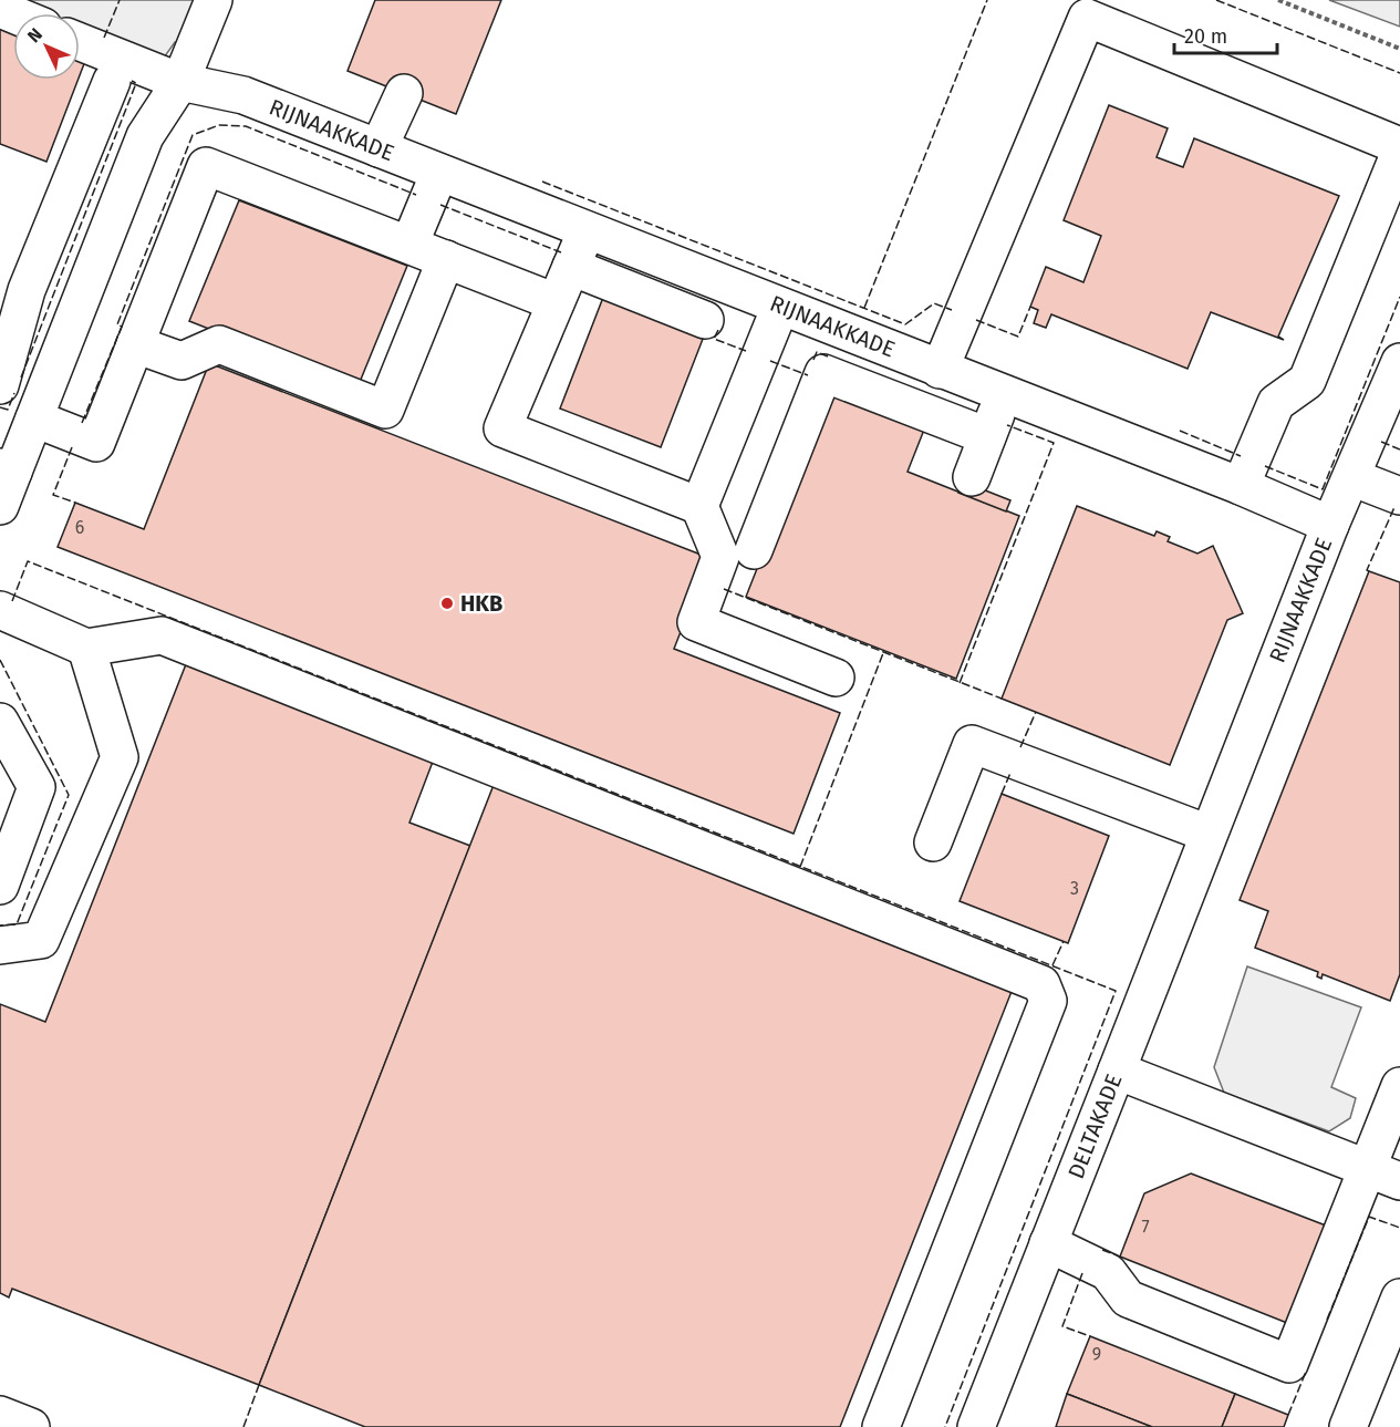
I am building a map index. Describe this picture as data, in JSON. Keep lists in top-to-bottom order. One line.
{"streets":{"street":["RIJNAAKKADE","DELTAKADE"]},"crossings":[["RIJNAAKKADE","DELTAKADE"]],"places":["HKB"],"house_numbers":["6","3","7","9"],"scale_bar":"20 m","north":"top left"}
